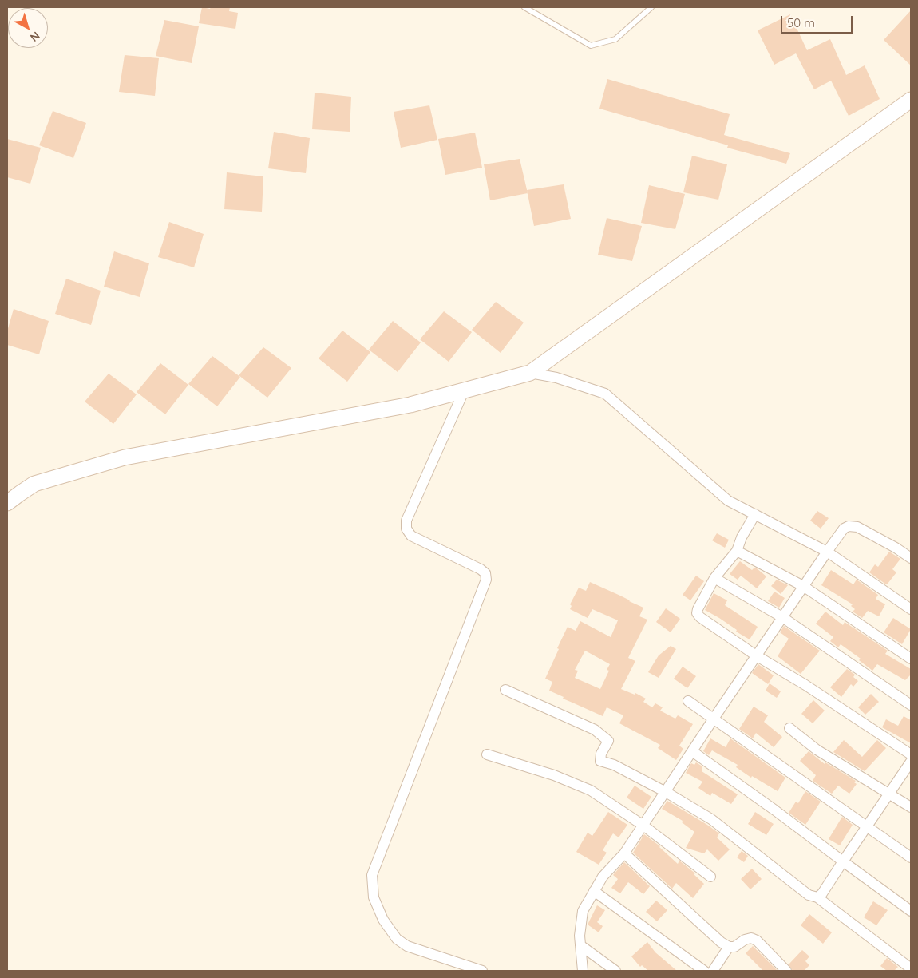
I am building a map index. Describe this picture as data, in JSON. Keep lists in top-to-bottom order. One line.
{"scale_bar":"50 m","north":"bottom right"}
